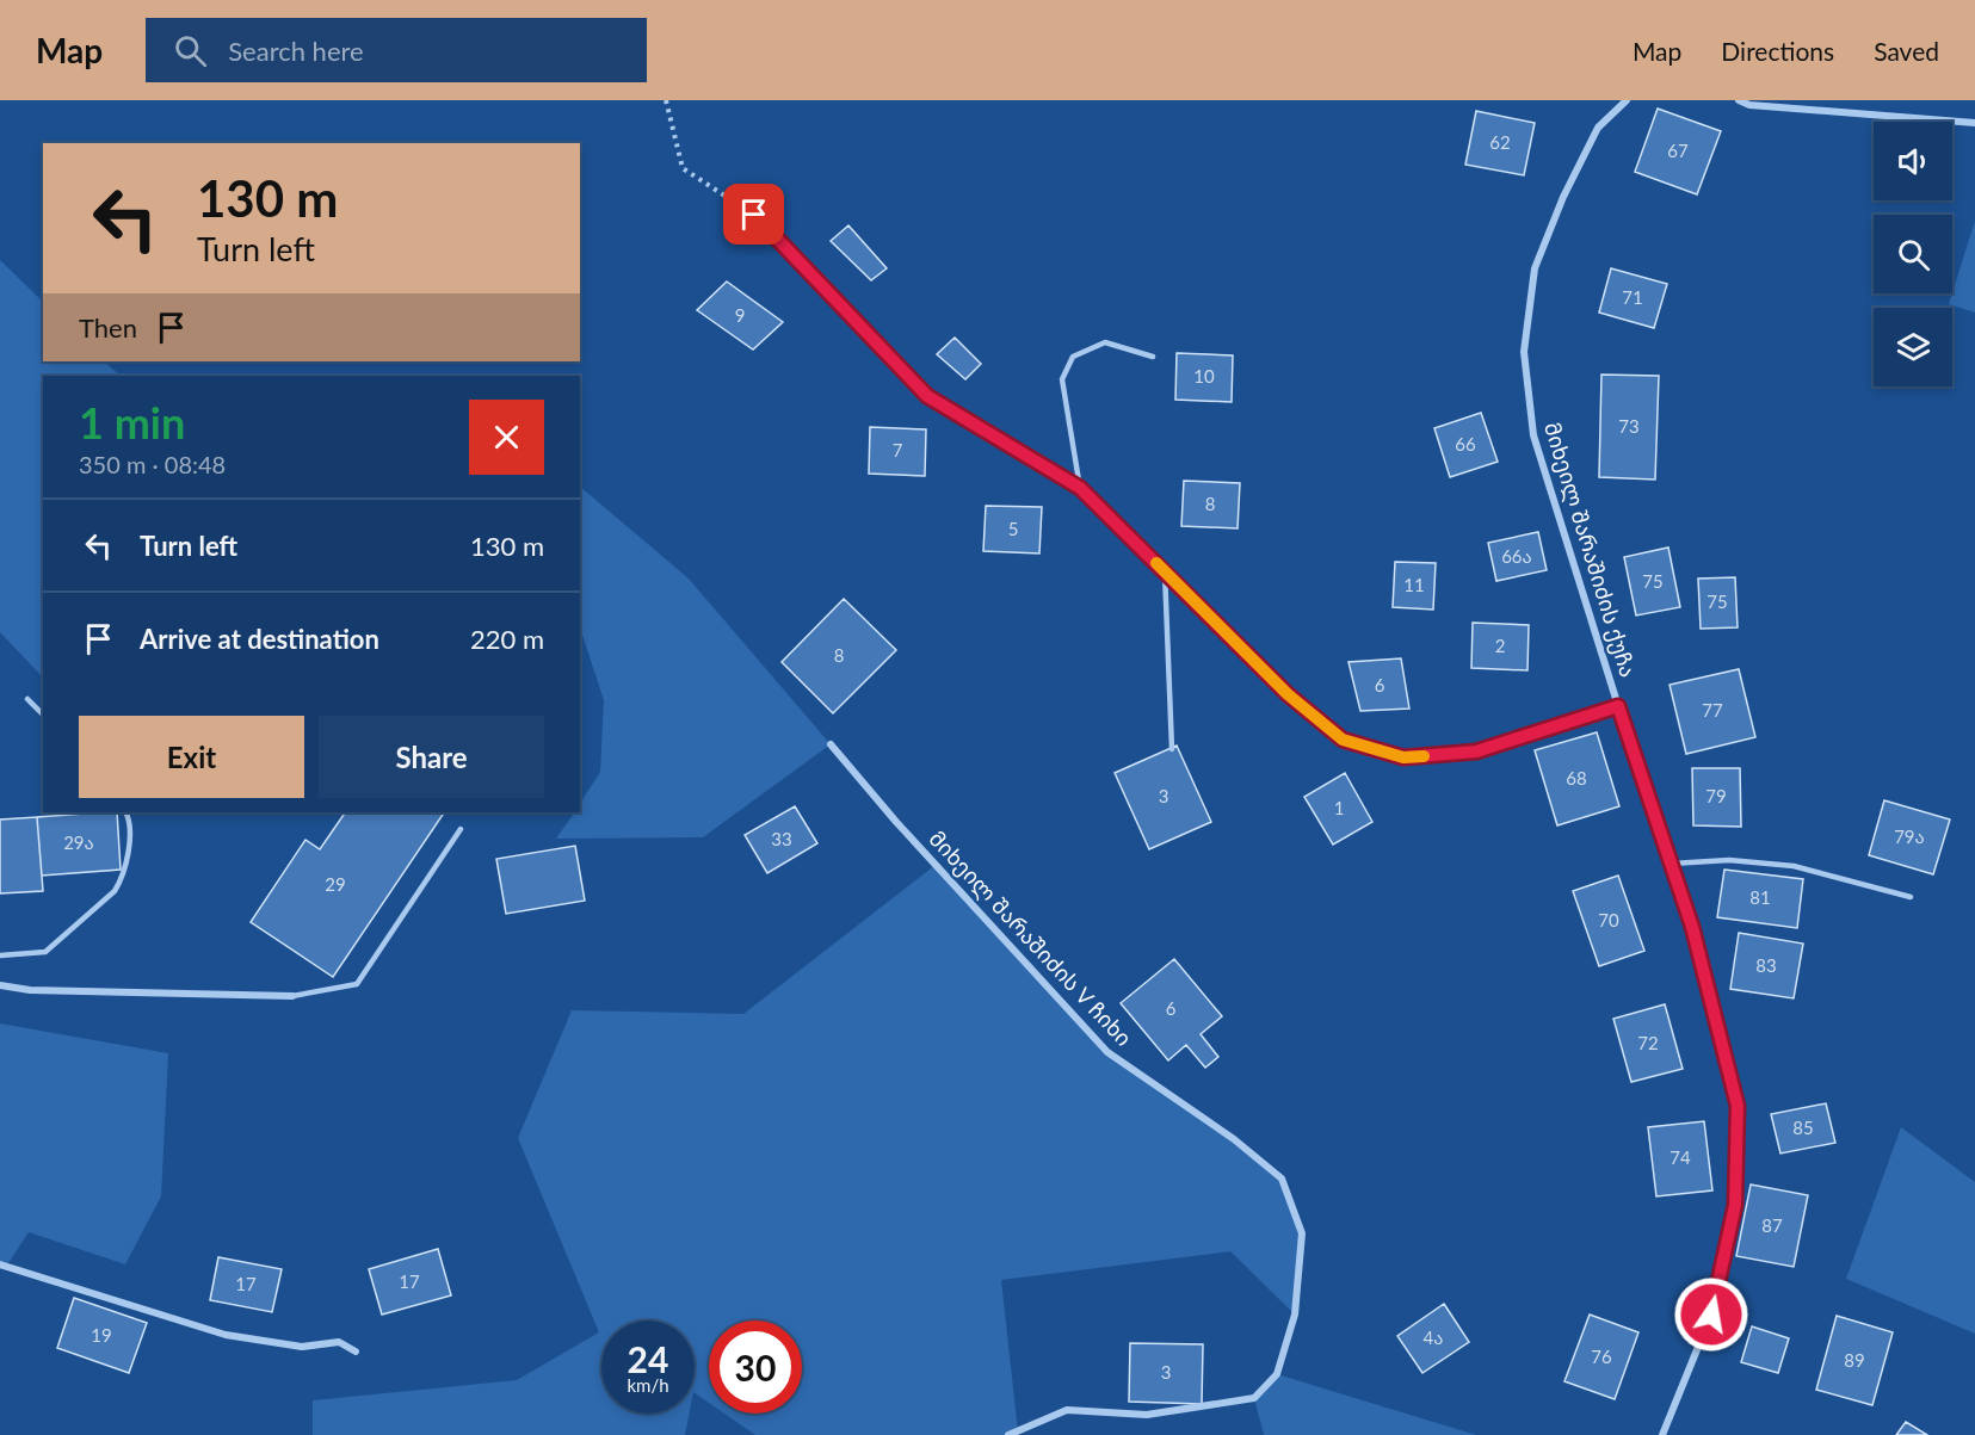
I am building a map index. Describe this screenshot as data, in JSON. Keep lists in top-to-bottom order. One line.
{"streets":{"street":["მიხეილ შარაშიძის ქუჩა","მიხეილ შარაშიძის V ჩიხი"]},"house_numbers":["62","67","71","9","10","73","66","7","8","5","66ა","75","11","75","2","8","6","77","68","3","79","1","79ა","33","29ა","29","81","70","83","6","72","85","74","87","17","17","19","4ა","76","89","3"],"page":{"header":"Map","search":"Search here","nav":["Map","Directions","Saved"],"turn":["130 m","Turn left"],"then":"Then","heading":["1 min","350 m · 08:48"],"list":[{"name":"Turn left","value":"130 m"},{"name":"Arrive at destination","value":"220 m"}],"buttons":["Exit","Share"],"speed":"24 km/h","limit":"30"}}
